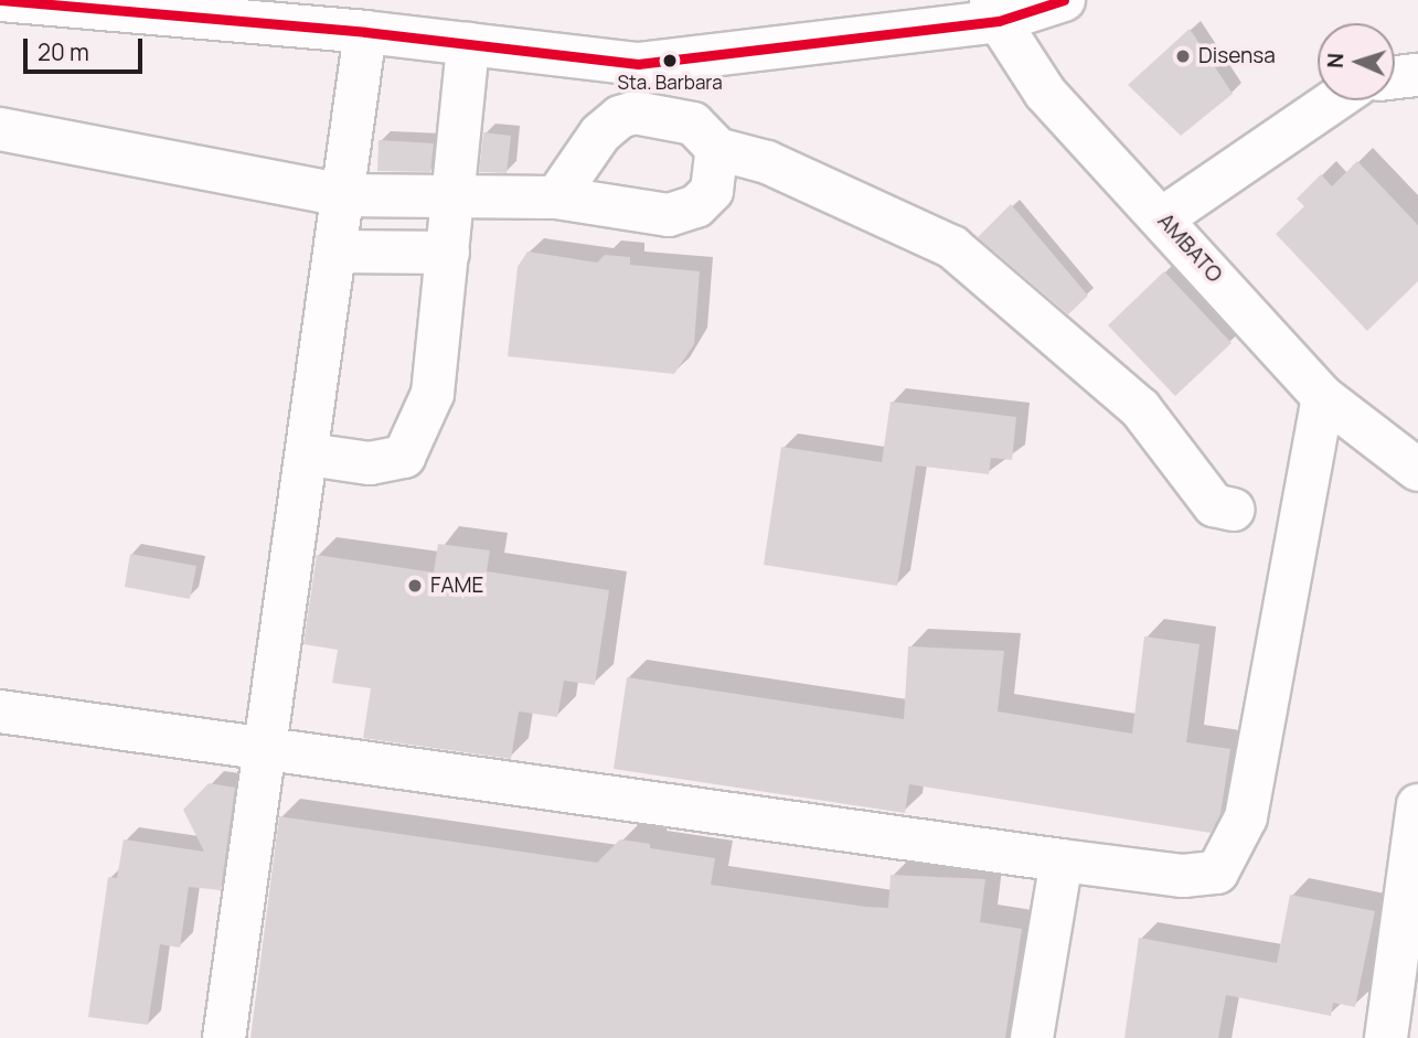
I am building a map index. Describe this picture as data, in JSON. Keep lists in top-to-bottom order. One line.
{"streets":{"main road":["AMBATO"]},"places":["Disensa","Sta. Barbara","FAME"],"scale_bar":"20 m","north":"left"}
